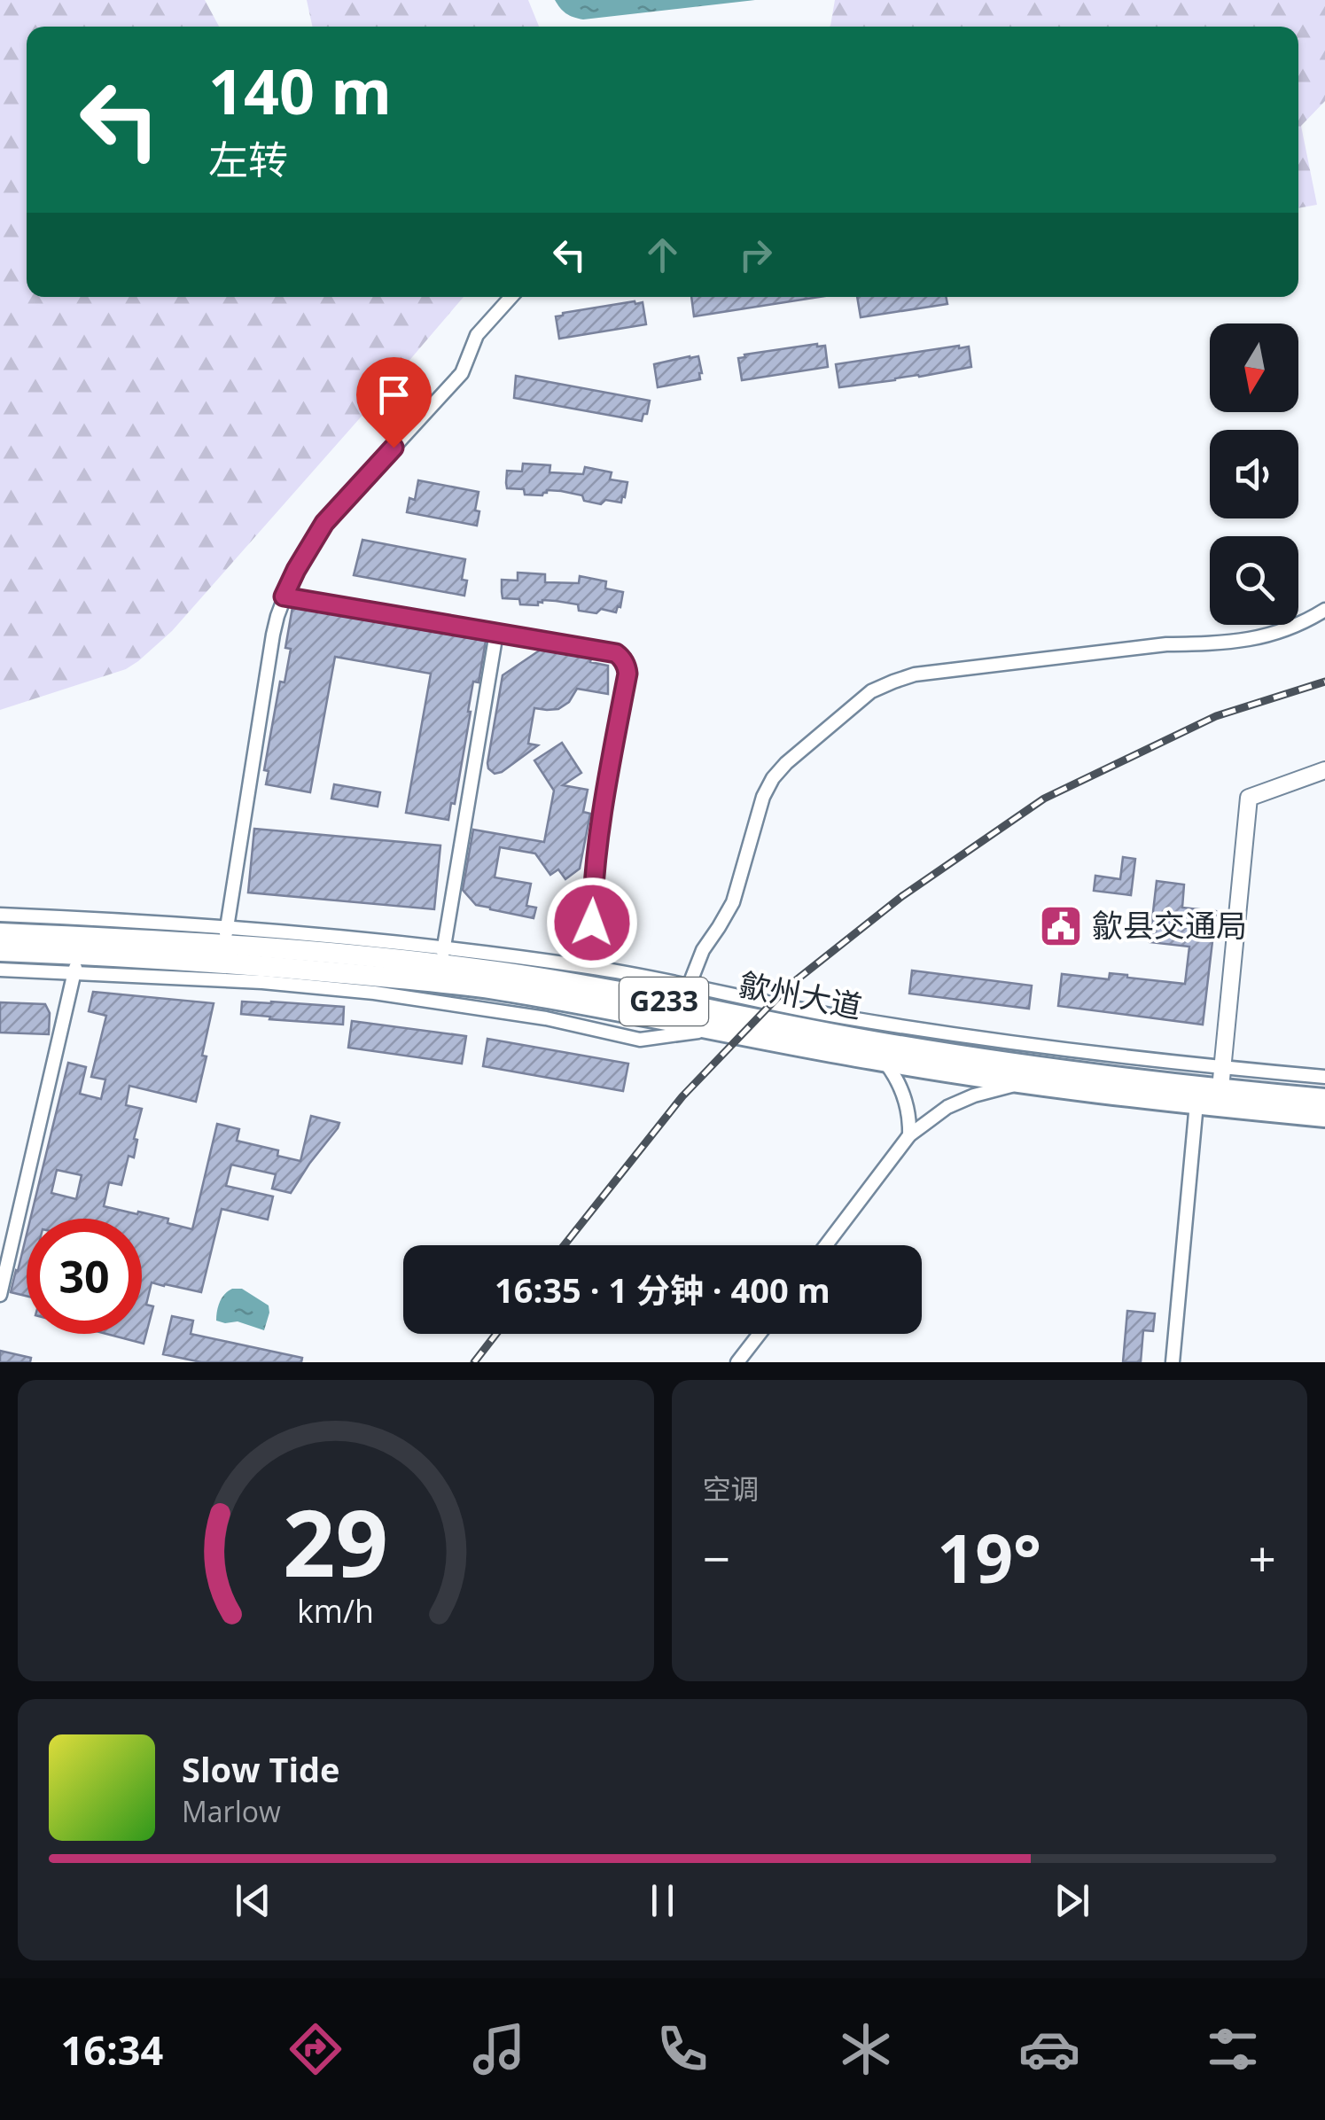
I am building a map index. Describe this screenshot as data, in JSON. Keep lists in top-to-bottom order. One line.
{"streets":{"highway":["歙州大道","G233"]},"places":{"public building":["歙县交通局"]},"north":"bottom","page":{"turn":["140 m","左转"],"limit":"30","trip":"16:35 · 1 分钟 · 400 m","tile":"空调","heat":["−","19°","+"],"song":["Slow Tide","Marlow"],"tabs":"16:34","gauge":["29","km/h"]}}
